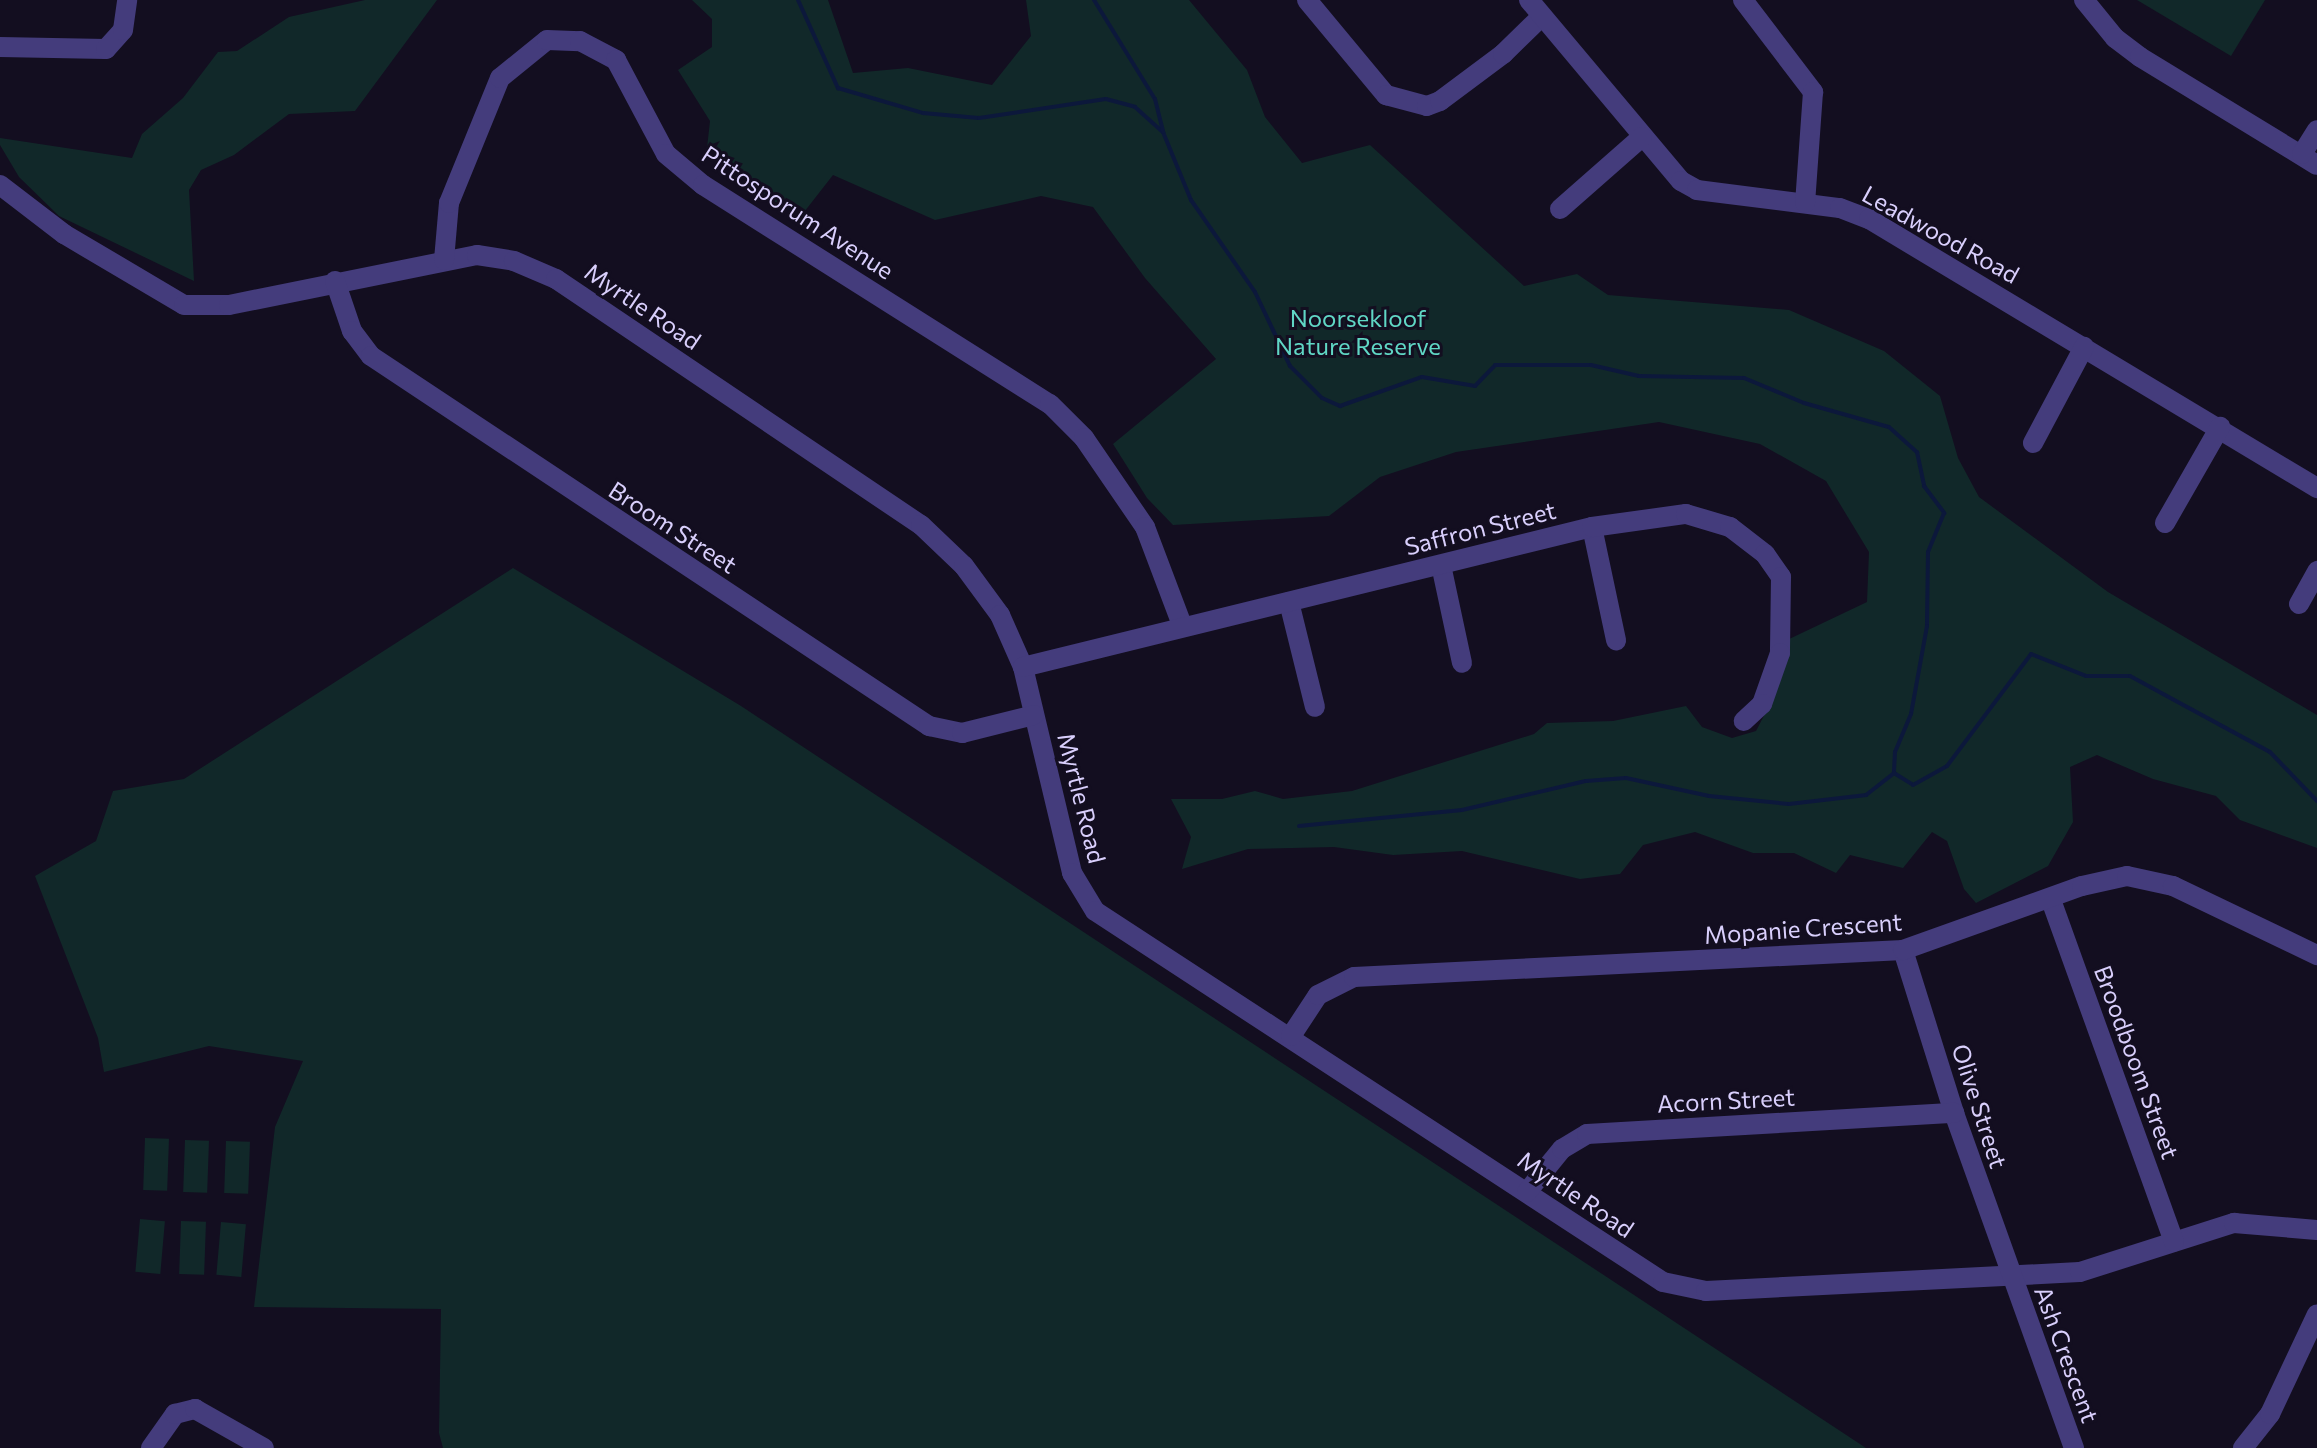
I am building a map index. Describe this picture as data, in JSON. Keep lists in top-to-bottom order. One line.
{"streets":{"street":["Pittosporum Avenue","Leadwood Road","Myrtle Road","Broom Street","Saffron Street","Mopanie Crescent","Broodboom Street","Acorn Street","Olive Street","Ash Crescent"]},"crossings":[["Pittosporum Avenue","Myrtle Road"],["Pittosporum Avenue","Saffron Street"],["Myrtle Road","Broom Street"],["Myrtle Road","Saffron Street"],["Myrtle Road","Mopanie Crescent"],["Myrtle Road","Broodboom Street"],["Myrtle Road","Acorn Street"],["Myrtle Road","Olive Street"],["Myrtle Road","Ash Crescent"],["Mopanie Crescent","Broodboom Street"],["Mopanie Crescent","Olive Street"],["Acorn Street","Olive Street"],["Olive Street","Ash Crescent"]],"parks":["Noorsekloof Nature Reserve"]}
